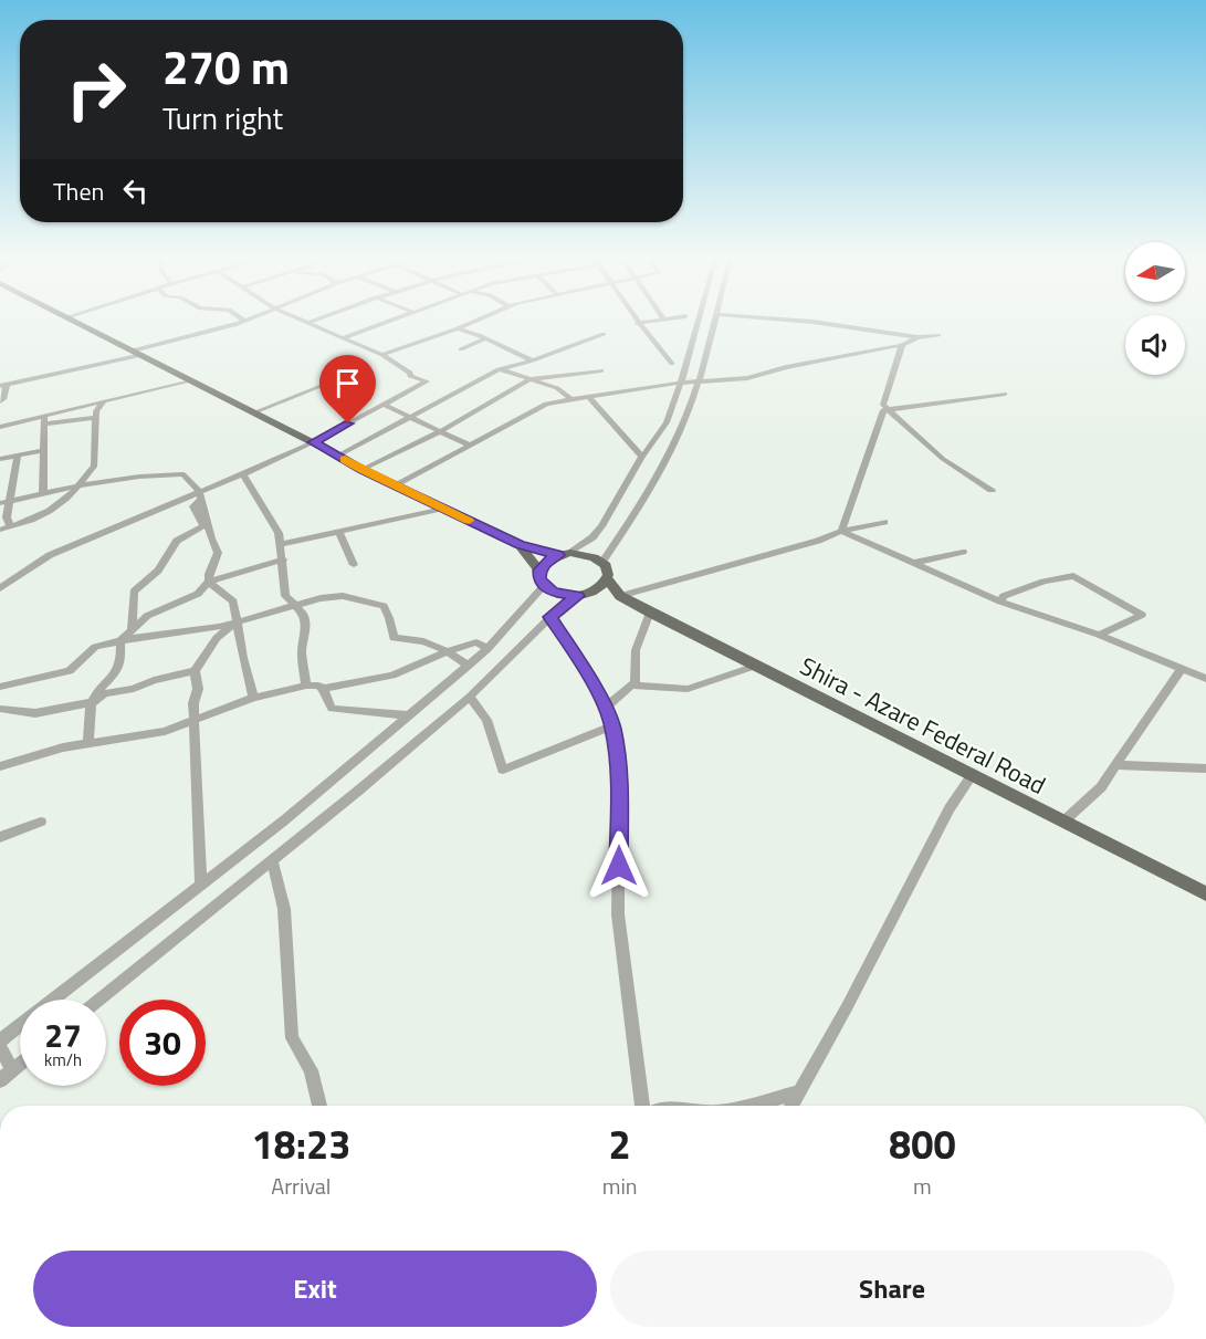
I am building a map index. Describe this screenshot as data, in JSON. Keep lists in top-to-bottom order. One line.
{"streets":{"main road":["Shira - Azare Federal Road"]},"north":"left","page":{"turn":["270 m","Turn right"],"then":"Then","speed":"27 km/h","limit":"30","eta":["18:23","Arrival","2","min","800","m"],"buttons":["Exit","Share"]}}
